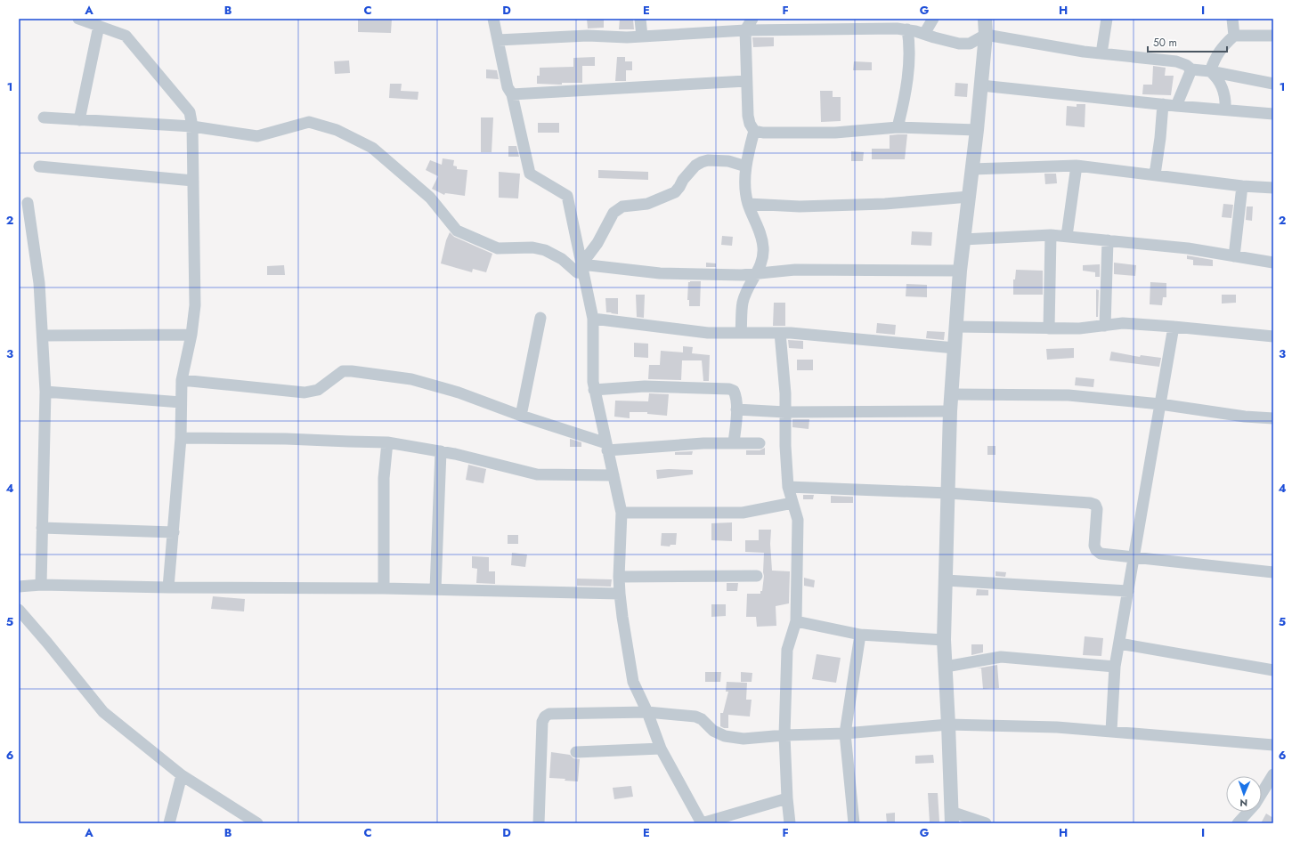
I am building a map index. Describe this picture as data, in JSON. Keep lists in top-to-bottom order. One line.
{"scale_bar":"50 m","north":"bottom","grid":{"columns":["A","B","C","D","E","F","G","H","I"],"rows":["1","2","3","4","5","6"]}}
